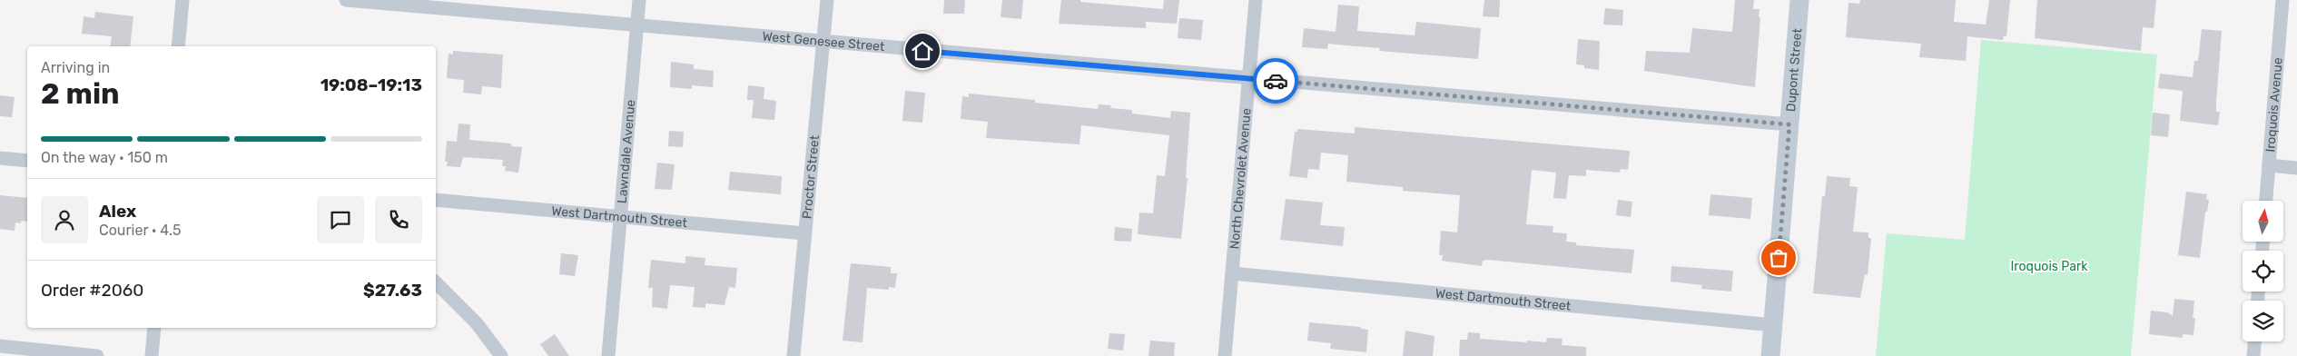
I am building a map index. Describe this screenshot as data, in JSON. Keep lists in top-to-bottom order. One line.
{"streets":{"street":["West Genesee Street","Dupont Street","Iroquois Avenue","Lawndale Avenue","Proctor Street","North Chevrolet Avenue","West Dartmouth Street"]},"crossings":[["West Genesee Street","Dupont Street"],["West Genesee Street","Lawndale Avenue"],["West Genesee Street","Proctor Street"],["West Genesee Street","North Chevrolet Avenue"],["Dupont Street","West Dartmouth Street"],["Lawndale Avenue","West Dartmouth Street"],["Proctor Street","West Dartmouth Street"],["North Chevrolet Avenue","West Dartmouth Street"]],"parks":["Iroquois Park"],"north":"top","page":{"heading":["2 min","Arriving in","19:08–19:13"],"panel":["Alex","Courier · 4.5","Order #2060","$27.63"],"bar":"On the way · 150 m"}}
